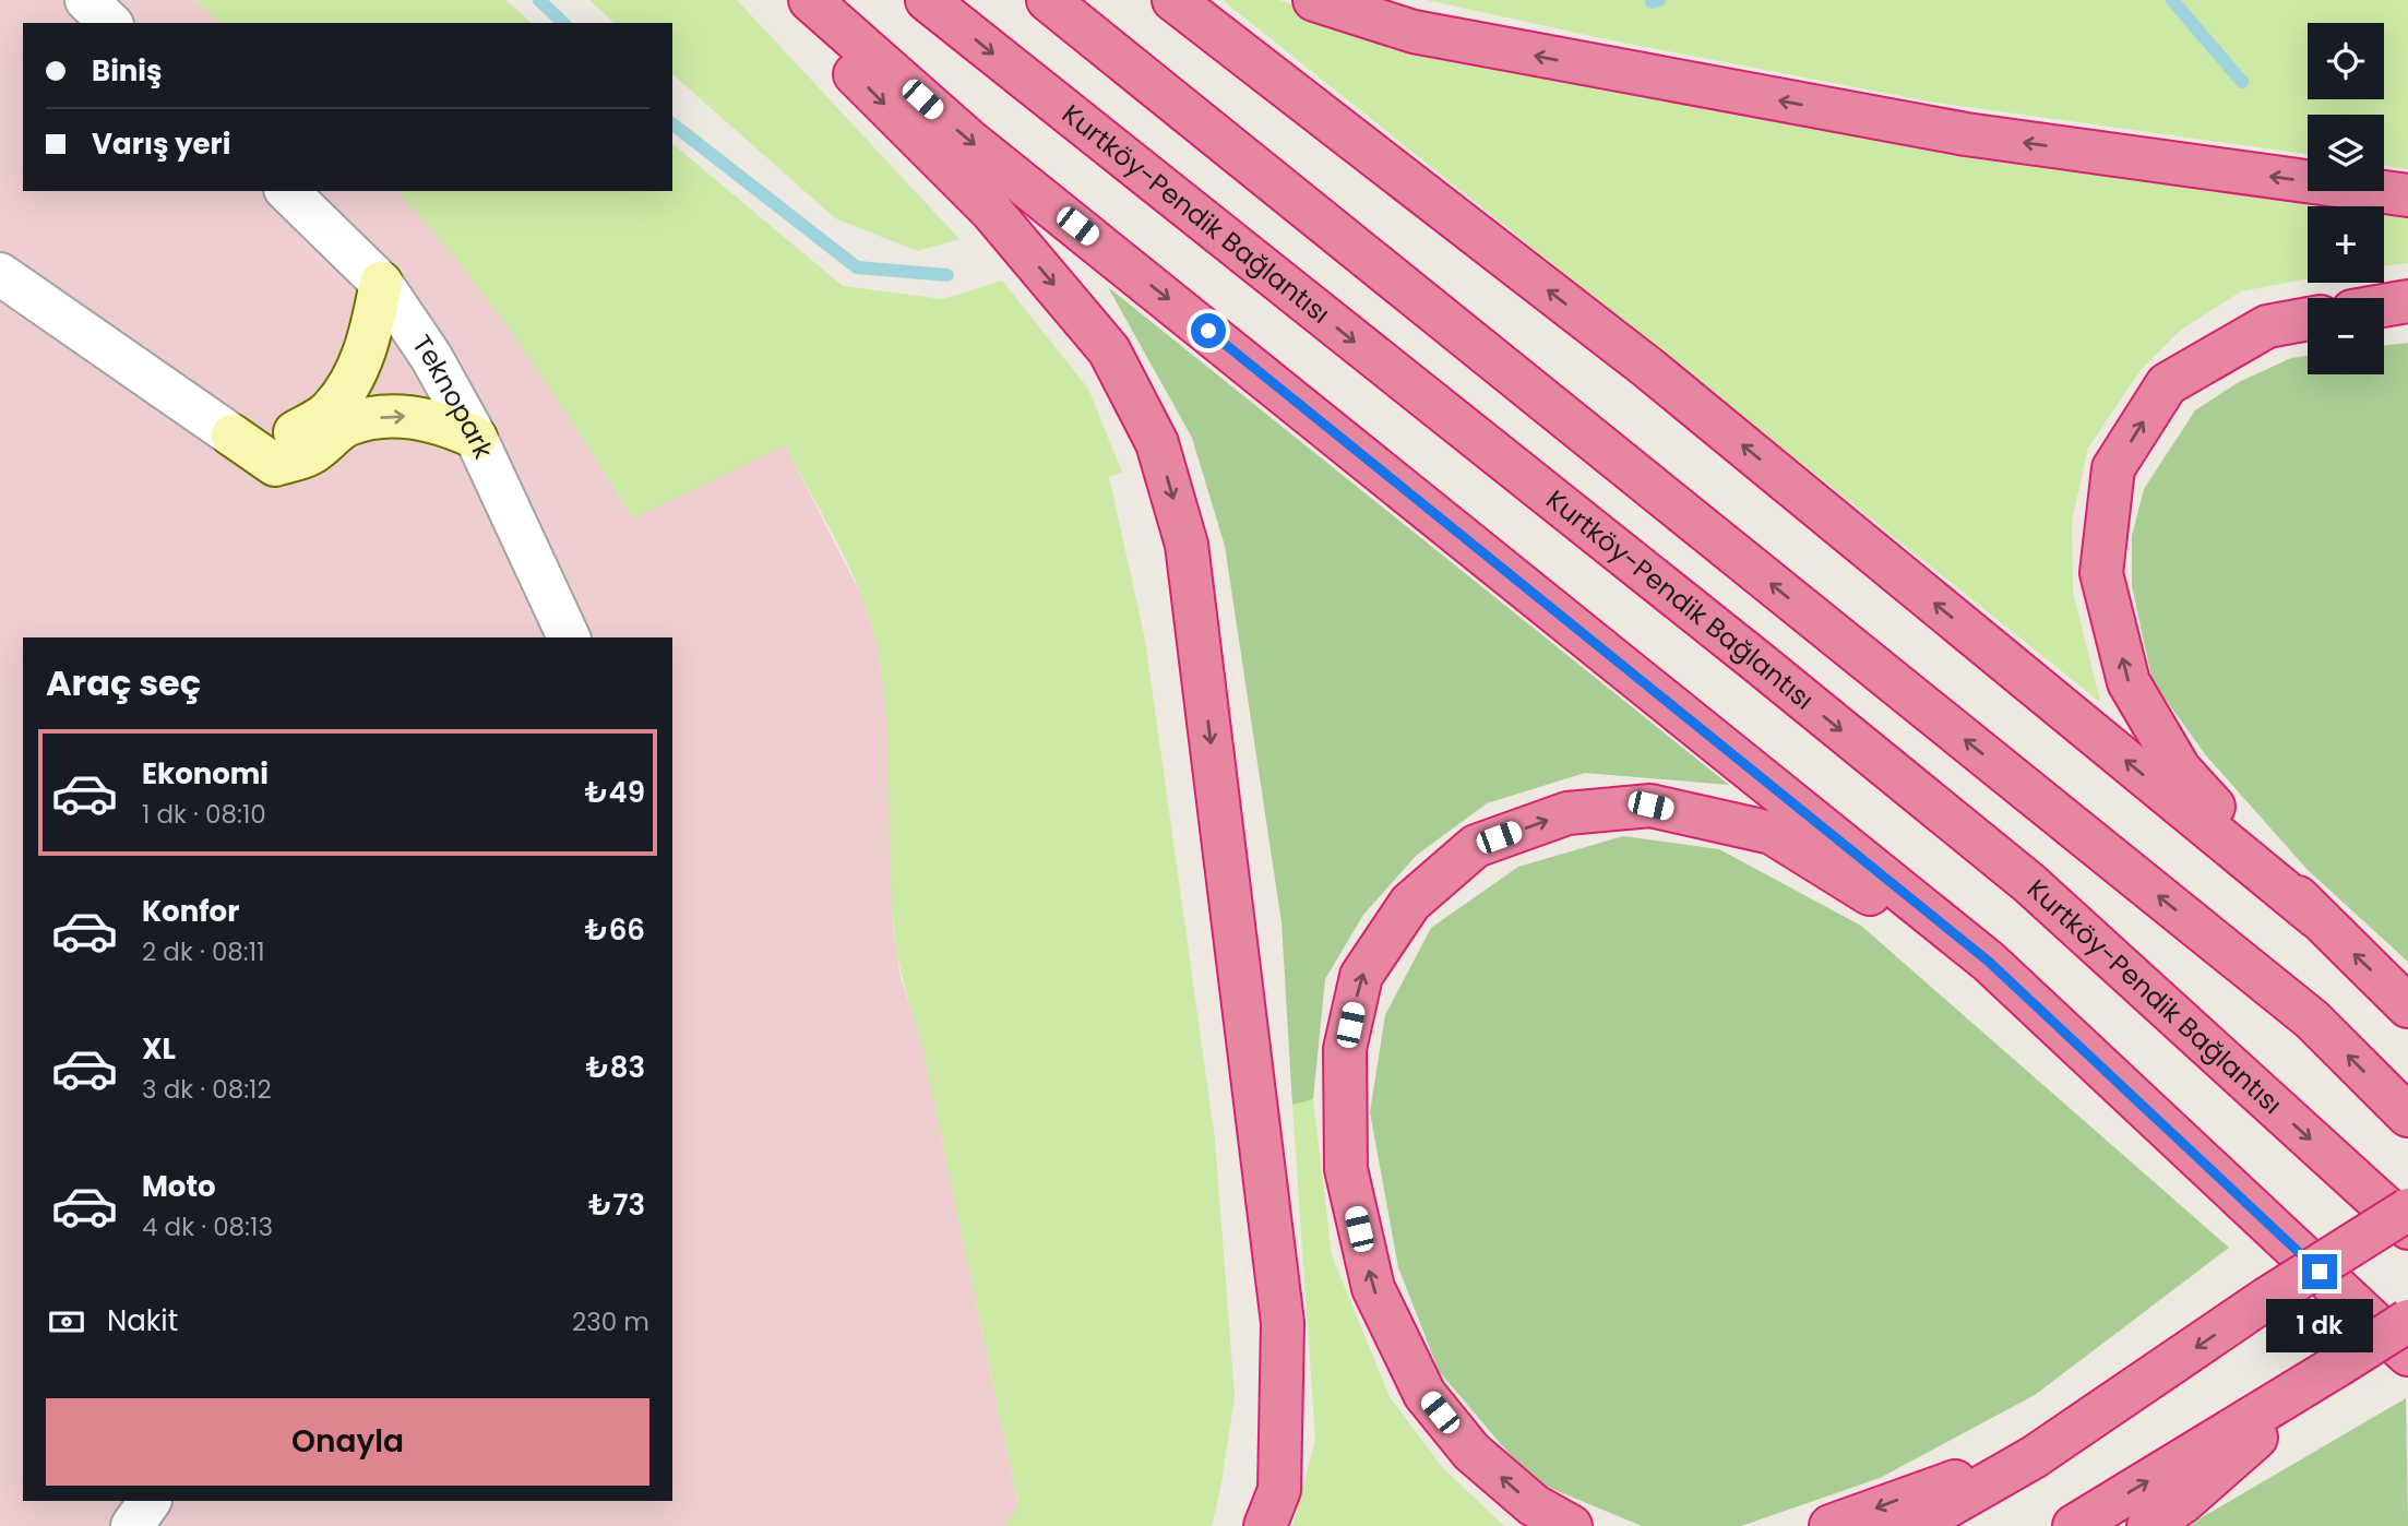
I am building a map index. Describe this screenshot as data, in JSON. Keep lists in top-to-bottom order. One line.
{"streets":{"highway":["Kurtköy-Pendik Bağlantısı"],"street":["Teknopark"]},"page":{"map_buttons":["+","−"],"banner":["Biniş","Varış yeri"],"heading":"Araç seç","list":[{"name":"Ekonomi","note":"1 dk · 08:10","value":"₺49"},{"name":"Konfor","note":"2 dk · 08:11","value":"₺66"},{"name":"XL","note":"3 dk · 08:12","value":"₺83"},{"name":"Moto","note":"4 dk · 08:13","value":"₺73"}],"pay":["Nakit","230 m"],"bubble":"1 dk","buttons":"Onayla"}}
